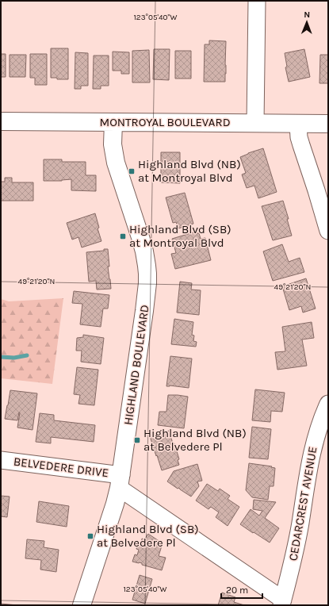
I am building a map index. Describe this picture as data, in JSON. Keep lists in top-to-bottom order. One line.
{"streets":{"street":["MONTROYAL BOULEVARD","HIGHLAND BOULEVARD","BELVEDERE DRIVE","CEDARCREST AVENUE"]},"crossings":[["MONTROYAL BOULEVARD","HIGHLAND BOULEVARD"],["HIGHLAND BOULEVARD","BELVEDERE DRIVE"],["BELVEDERE DRIVE","CEDARCREST AVENUE"]],"places":{"transit":["Highland Blvd (NB) at Montroyal Blvd","Highland Blvd (SB) at Montroyal Blvd","Highland Blvd (NB) at Belvedere Pl","Highland Blvd (SB) at Belvedere Pl"]},"scale_bar":"20 m","north":"top","coordinates":["123°05'40\"W","49°21'20\"N"]}
